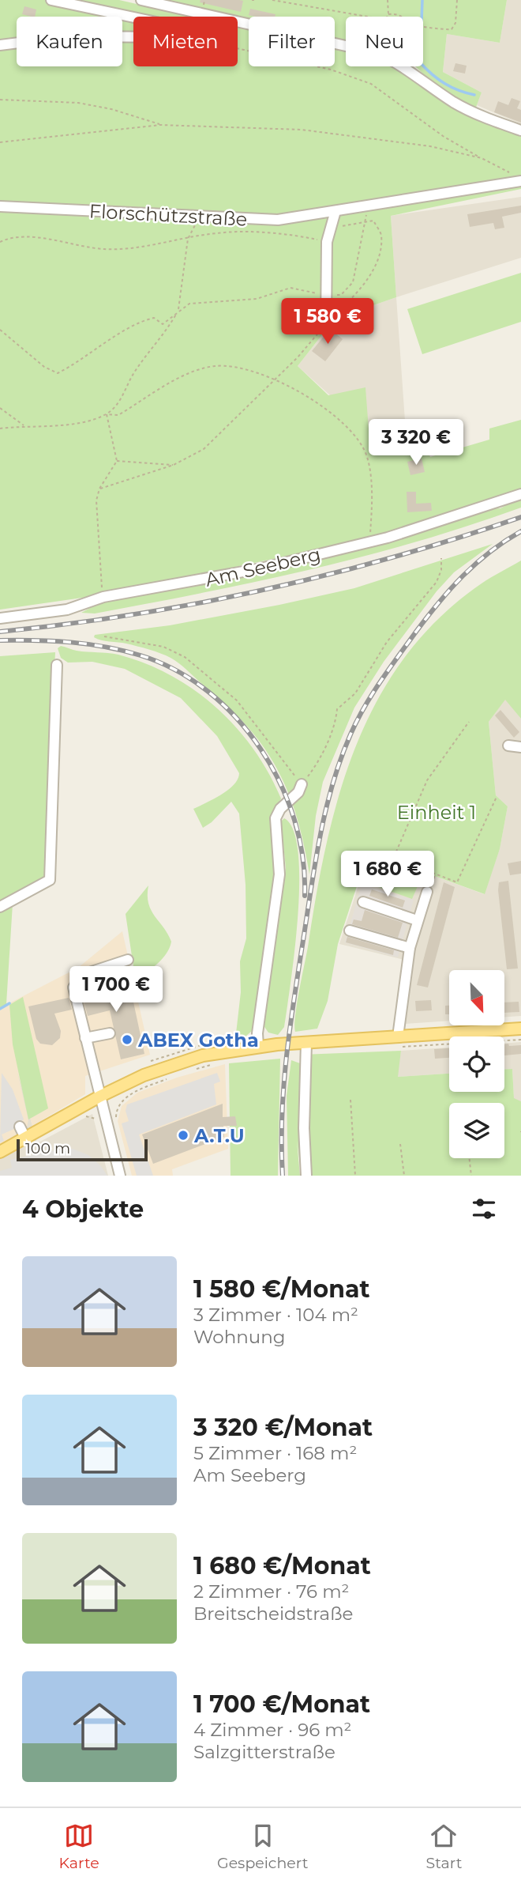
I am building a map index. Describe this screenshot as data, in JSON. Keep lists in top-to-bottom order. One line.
{"streets":{"street":["Florschützstraße","Am Seeberg"]},"parks":["Einheit 1"],"places":["ABEX Gotha","A.T.U"],"scale_bar":"100 m","north":"bottom right","page":{"chip":["Kaufen","Mieten","Filter","Neu"],"price":["1 580 €","3 320 €","1 680 €","1 700 €"],"scale":"100 m","heading":"4 Objekte","list":[{"name":"1 580 €/Monat","note":"3 Zimmer · 104 m² · Wohnung"},{"name":"3 320 €/Monat","note":"5 Zimmer · 168 m² · Am Seeberg"},{"name":"1 680 €/Monat","note":"2 Zimmer · 76 m² · Breitscheidstraße"},{"name":"1 700 €/Monat","note":"4 Zimmer · 96 m² · Salzgitterstraße"}],"tabs":["Karte","Gespeichert","Start"]}}
